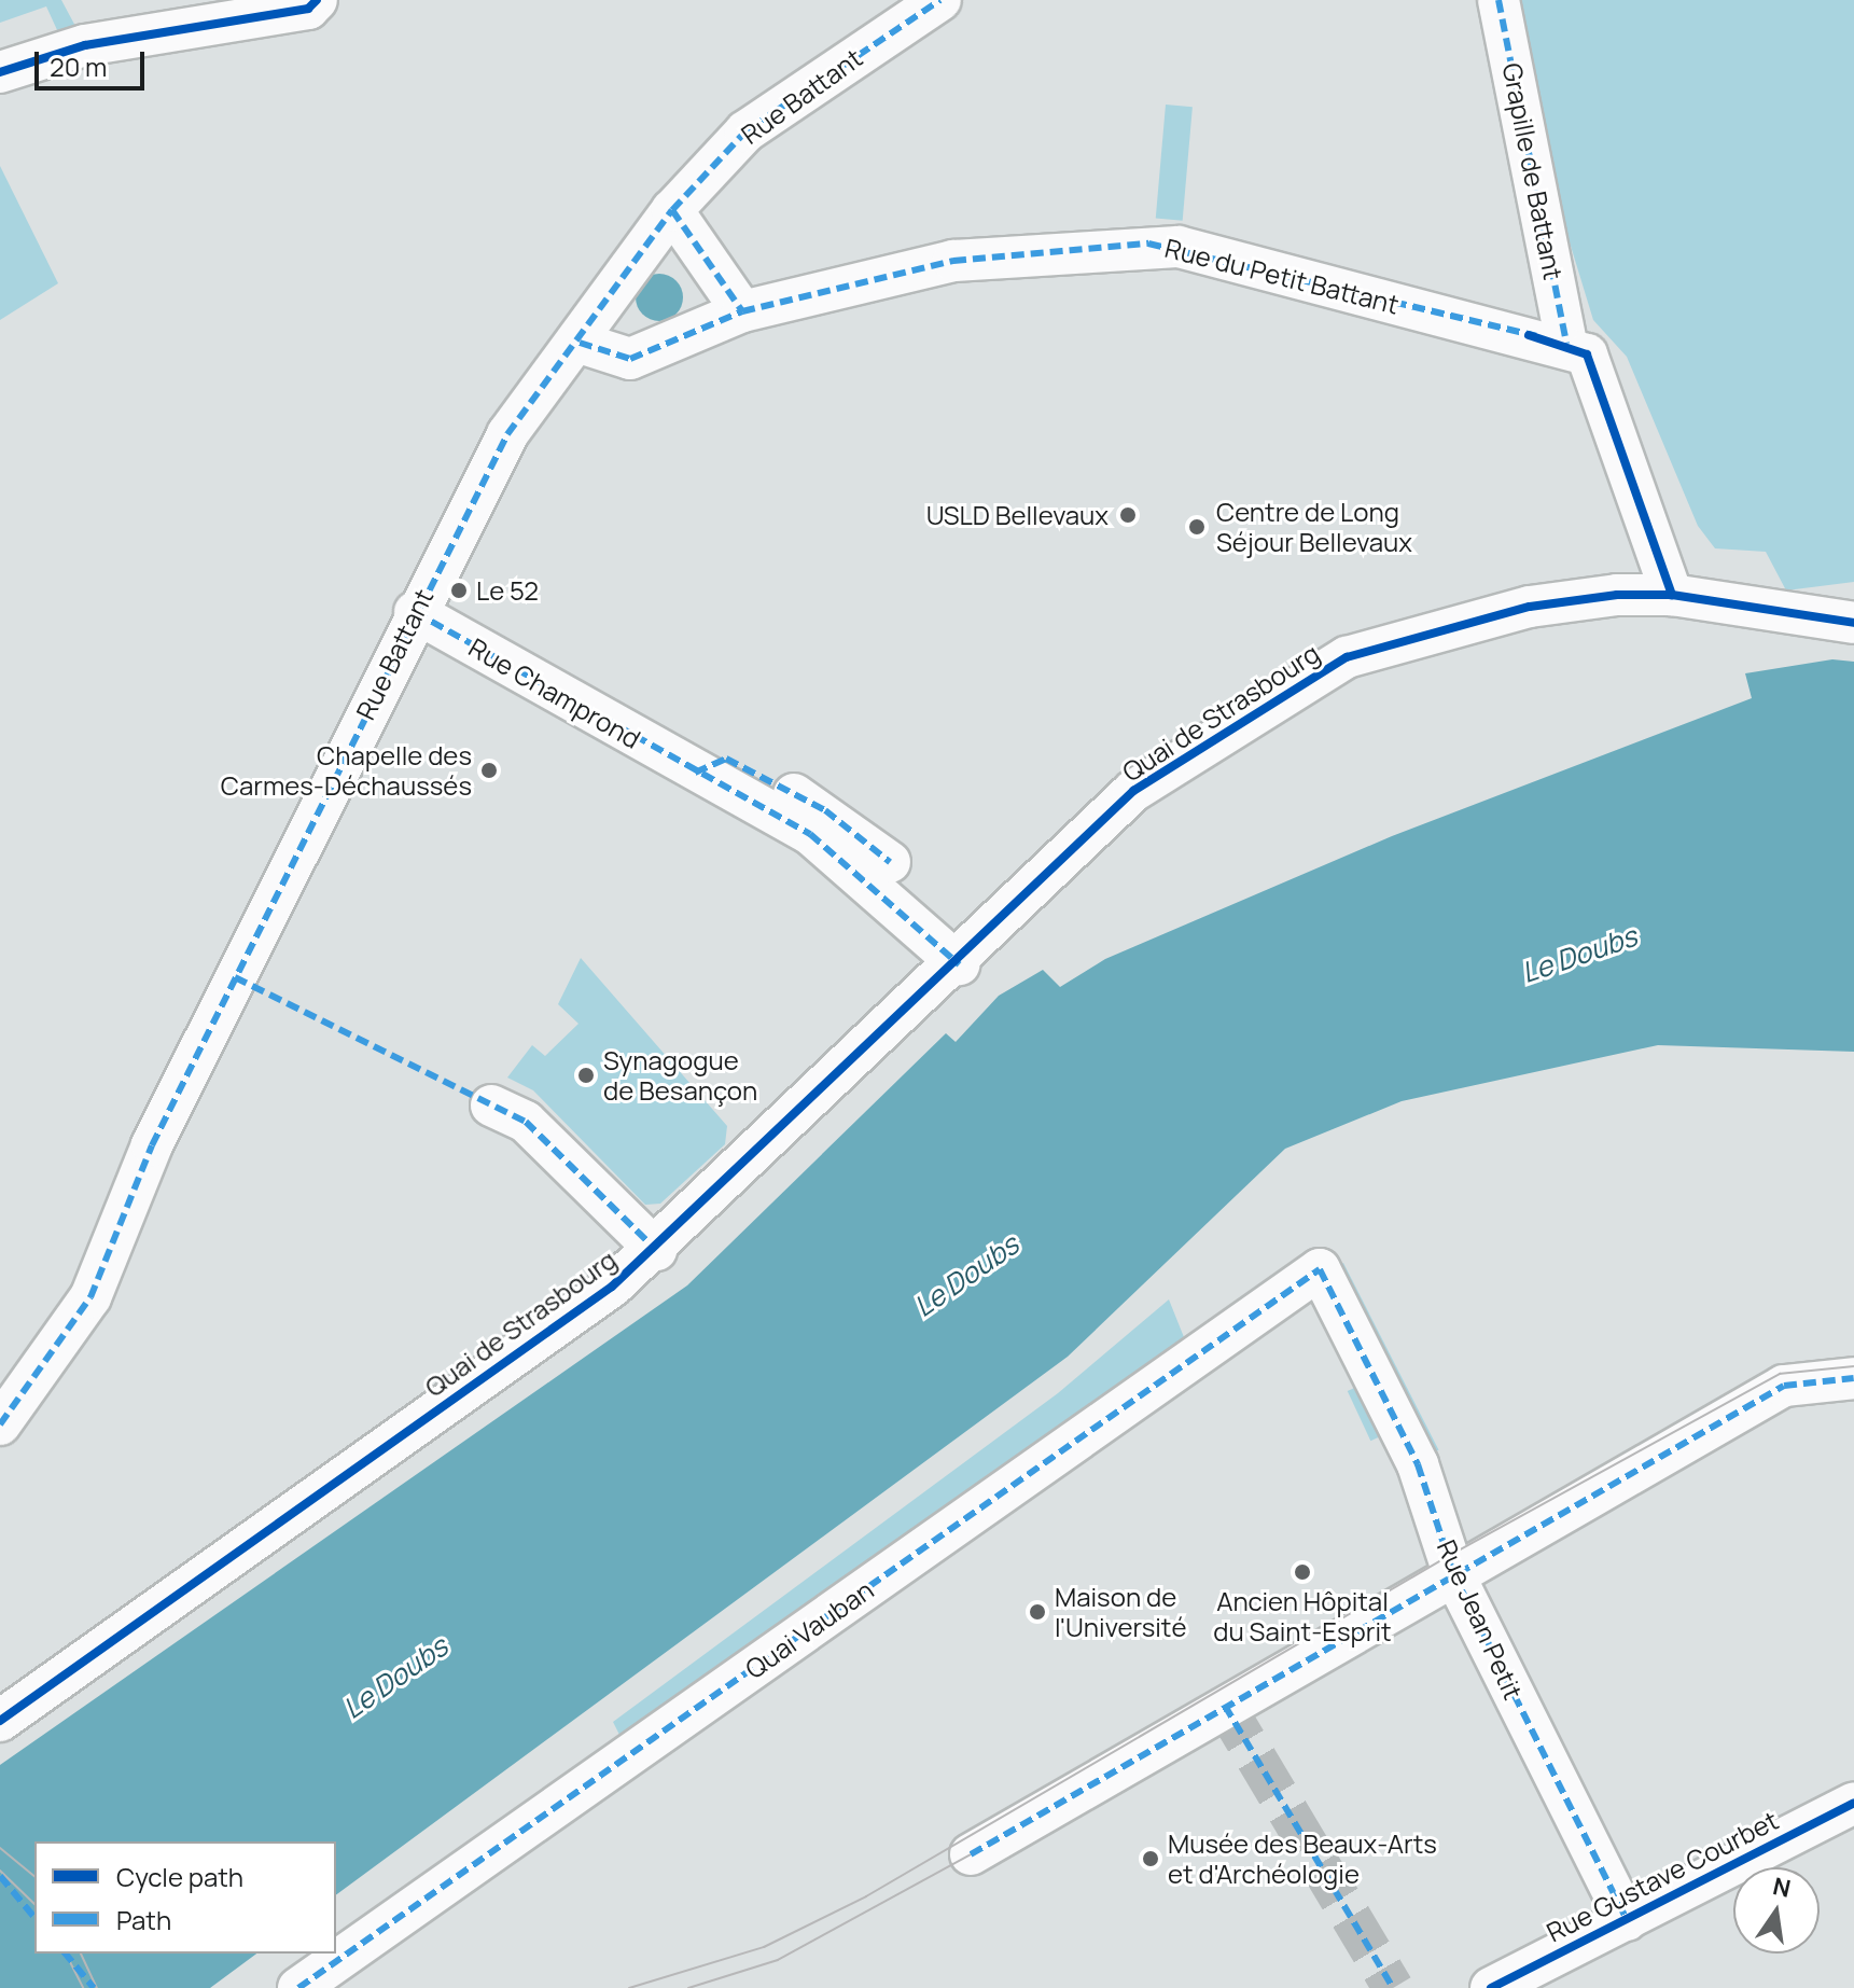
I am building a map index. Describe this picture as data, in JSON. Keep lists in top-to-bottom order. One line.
{"streets":{"street":["Rue Battant","Grapille de Battant","Rue du Petit Battant","Rue Champrond","Quai de Strasbourg","Rue Jean Petit","Quai Vauban","Rue Gustave Courbet"]},"crossings":[["Rue Battant","Rue du Petit Battant"],["Rue Battant","Rue Champrond"],["Grapille de Battant","Rue du Petit Battant"],["Rue Champrond","Quai de Strasbourg"],["Rue Jean Petit","Quai Vauban"],["Rue Jean Petit","Rue Gustave Courbet"]],"water":["Le Doubs"],"places":["USLD Bellevaux","Centre de Long Séjour Bellevaux","Le 52","Chapelle des Carmes-Déchaussés","Synagogue de Besançon","Ancien Hôpital du Saint-Esprit","Maison de l'Université","Musée des Beaux-Arts et d'Archéologie"],"legend":["Cycle path","Path"],"scale_bar":"20 m","north":"top"}
